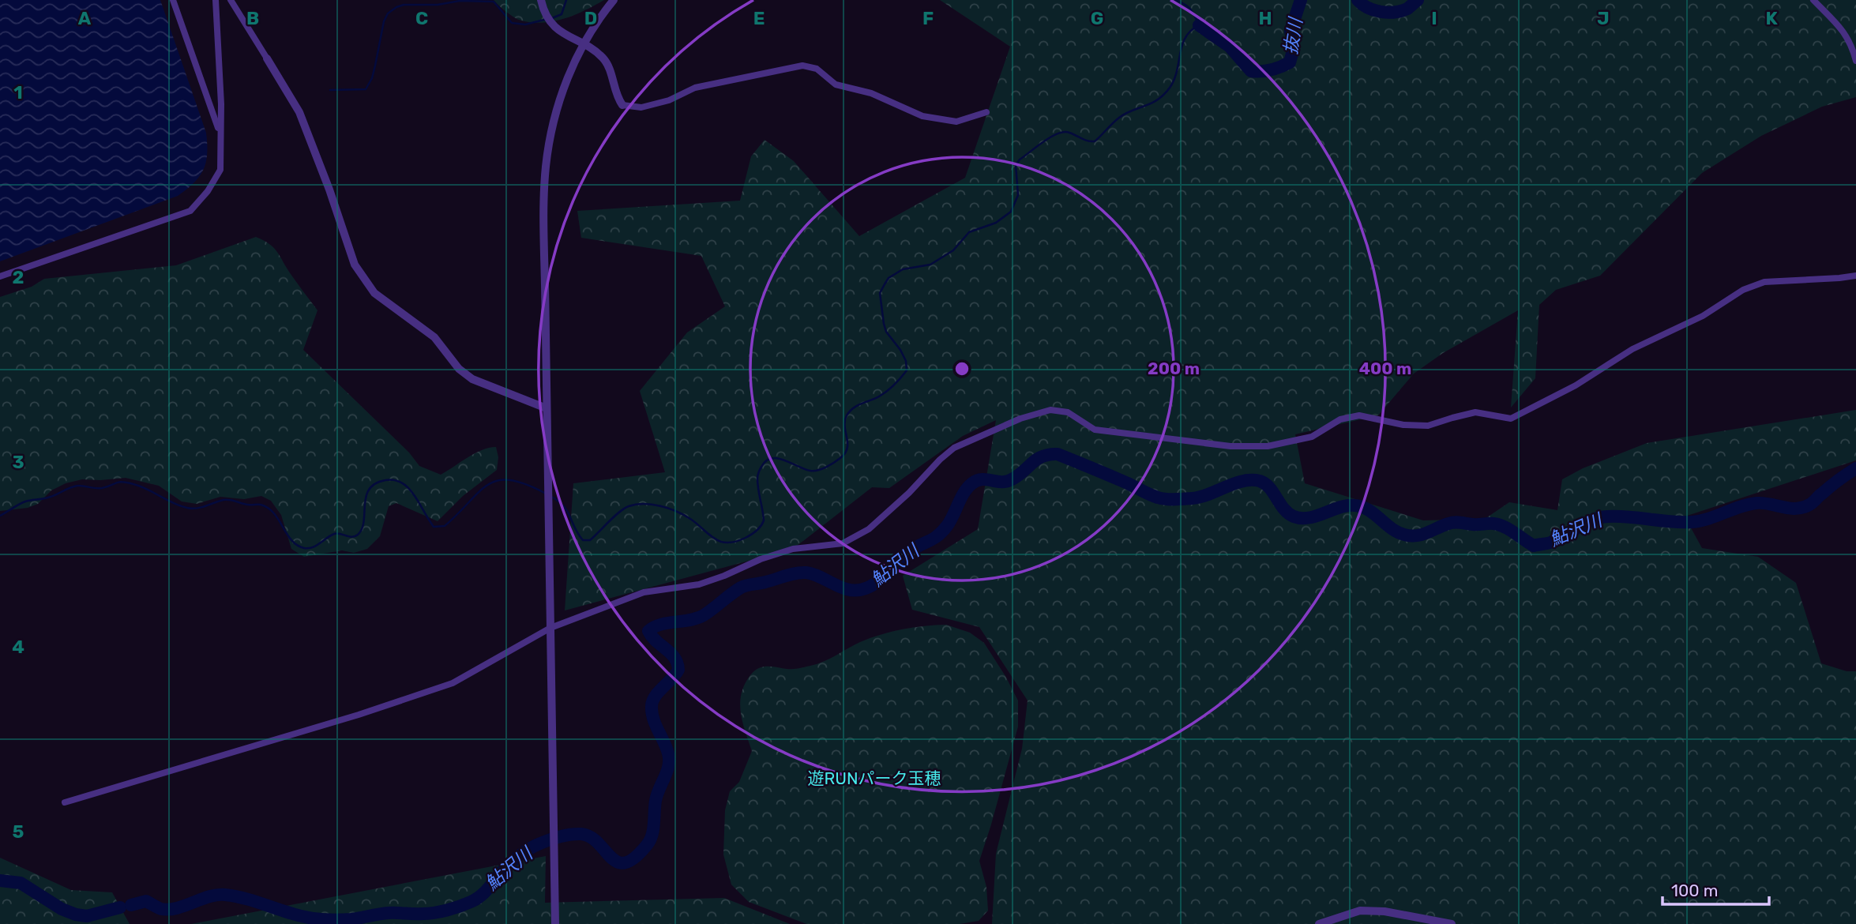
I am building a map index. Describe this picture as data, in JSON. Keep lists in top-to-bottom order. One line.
{"water":["抜川","鮎沢川"],"parks":["遊RUNパーク玉穂"],"scale_bar":"100 m","grid":{"columns":["A","B","C","D","E","F","G","H","I","J","K"],"rows":["1","2","3","4","5"]},"rings":["200 m","400 m"]}
